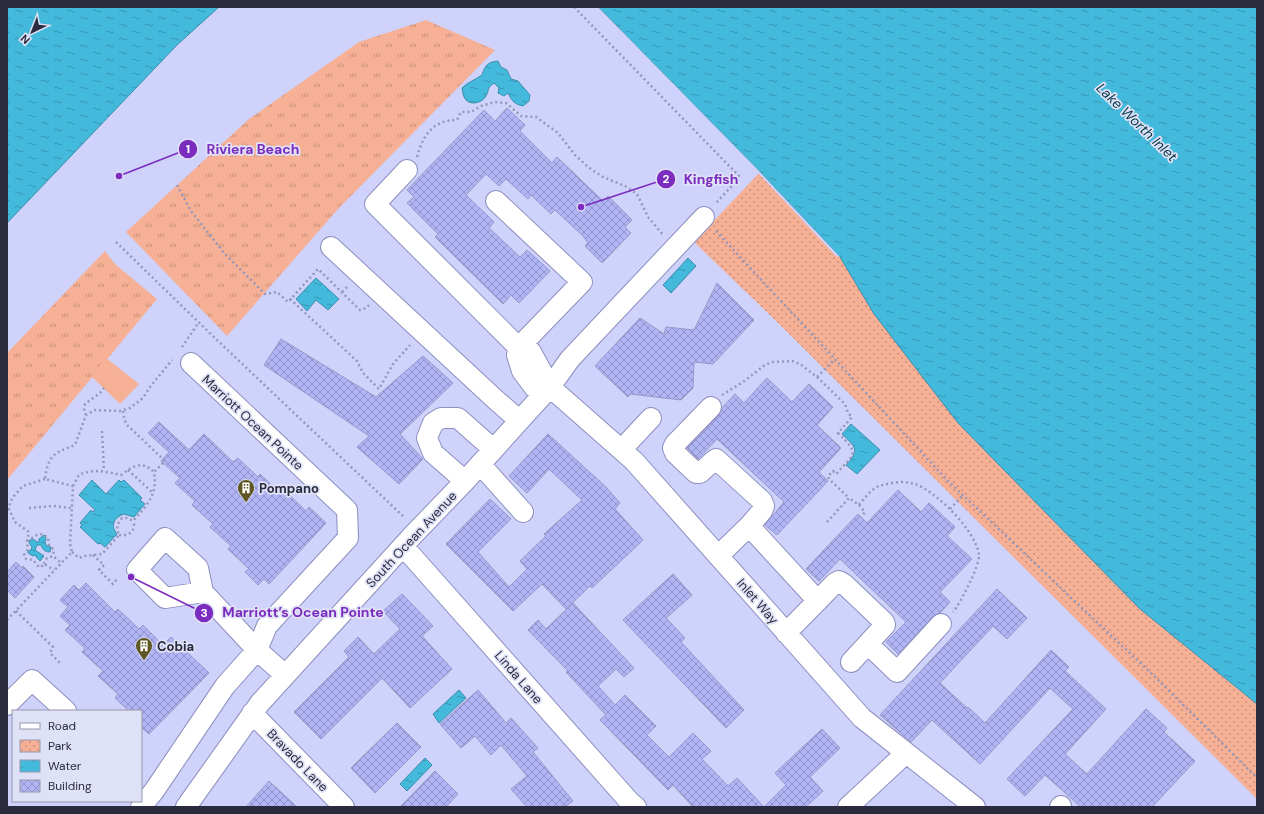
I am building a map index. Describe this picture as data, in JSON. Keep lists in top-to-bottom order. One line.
{"streets":{"street":["Marriott Ocean Pointe","South Ocean Avenue","Inlet Way","Linda Lane","Bravado Lane"]},"crossings":[["South Ocean Avenue","Inlet Way"],["South Ocean Avenue","Linda Lane"],["South Ocean Avenue","Bravado Lane"]],"water":["Lake Worth Inlet"],"places":{"other":["Riviera Beach","Kingfish","Marriott’s Ocean Pointe"],"building":["Pompano","Cobia"]},"legend":["Road","Park","Water","Building"],"north":"bottom left"}
